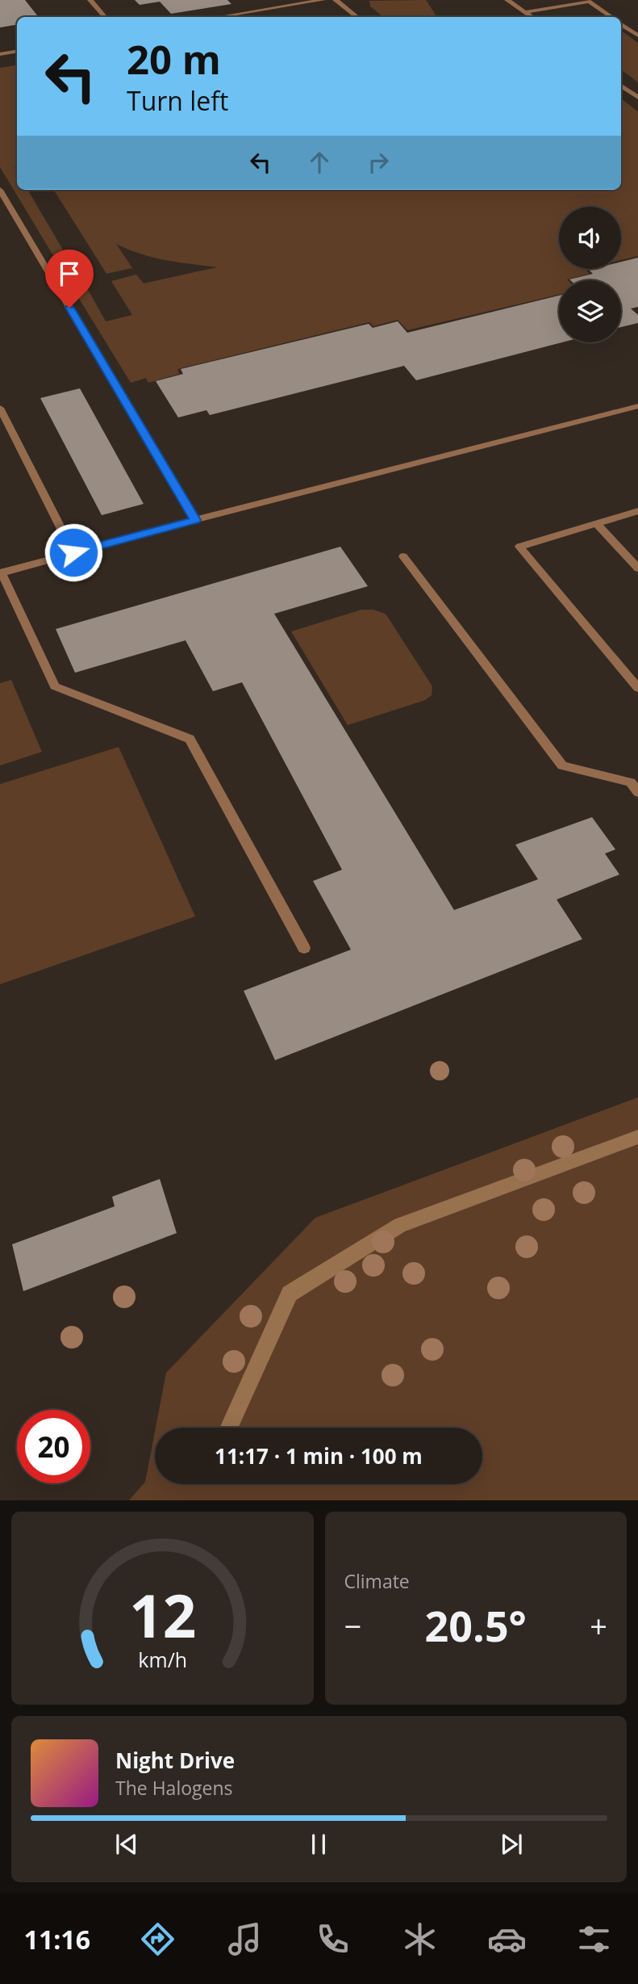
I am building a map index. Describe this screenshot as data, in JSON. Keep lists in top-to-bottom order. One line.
{"page":{"turn":["20 m","Turn left"],"limit":"20","trip":"11:17 · 1 min · 100 m","tile":"Climate","heat":["−","20.5°","+"],"song":["Night Drive","The Halogens"],"tabs":"11:16","gauge":["12","km/h"]}}
